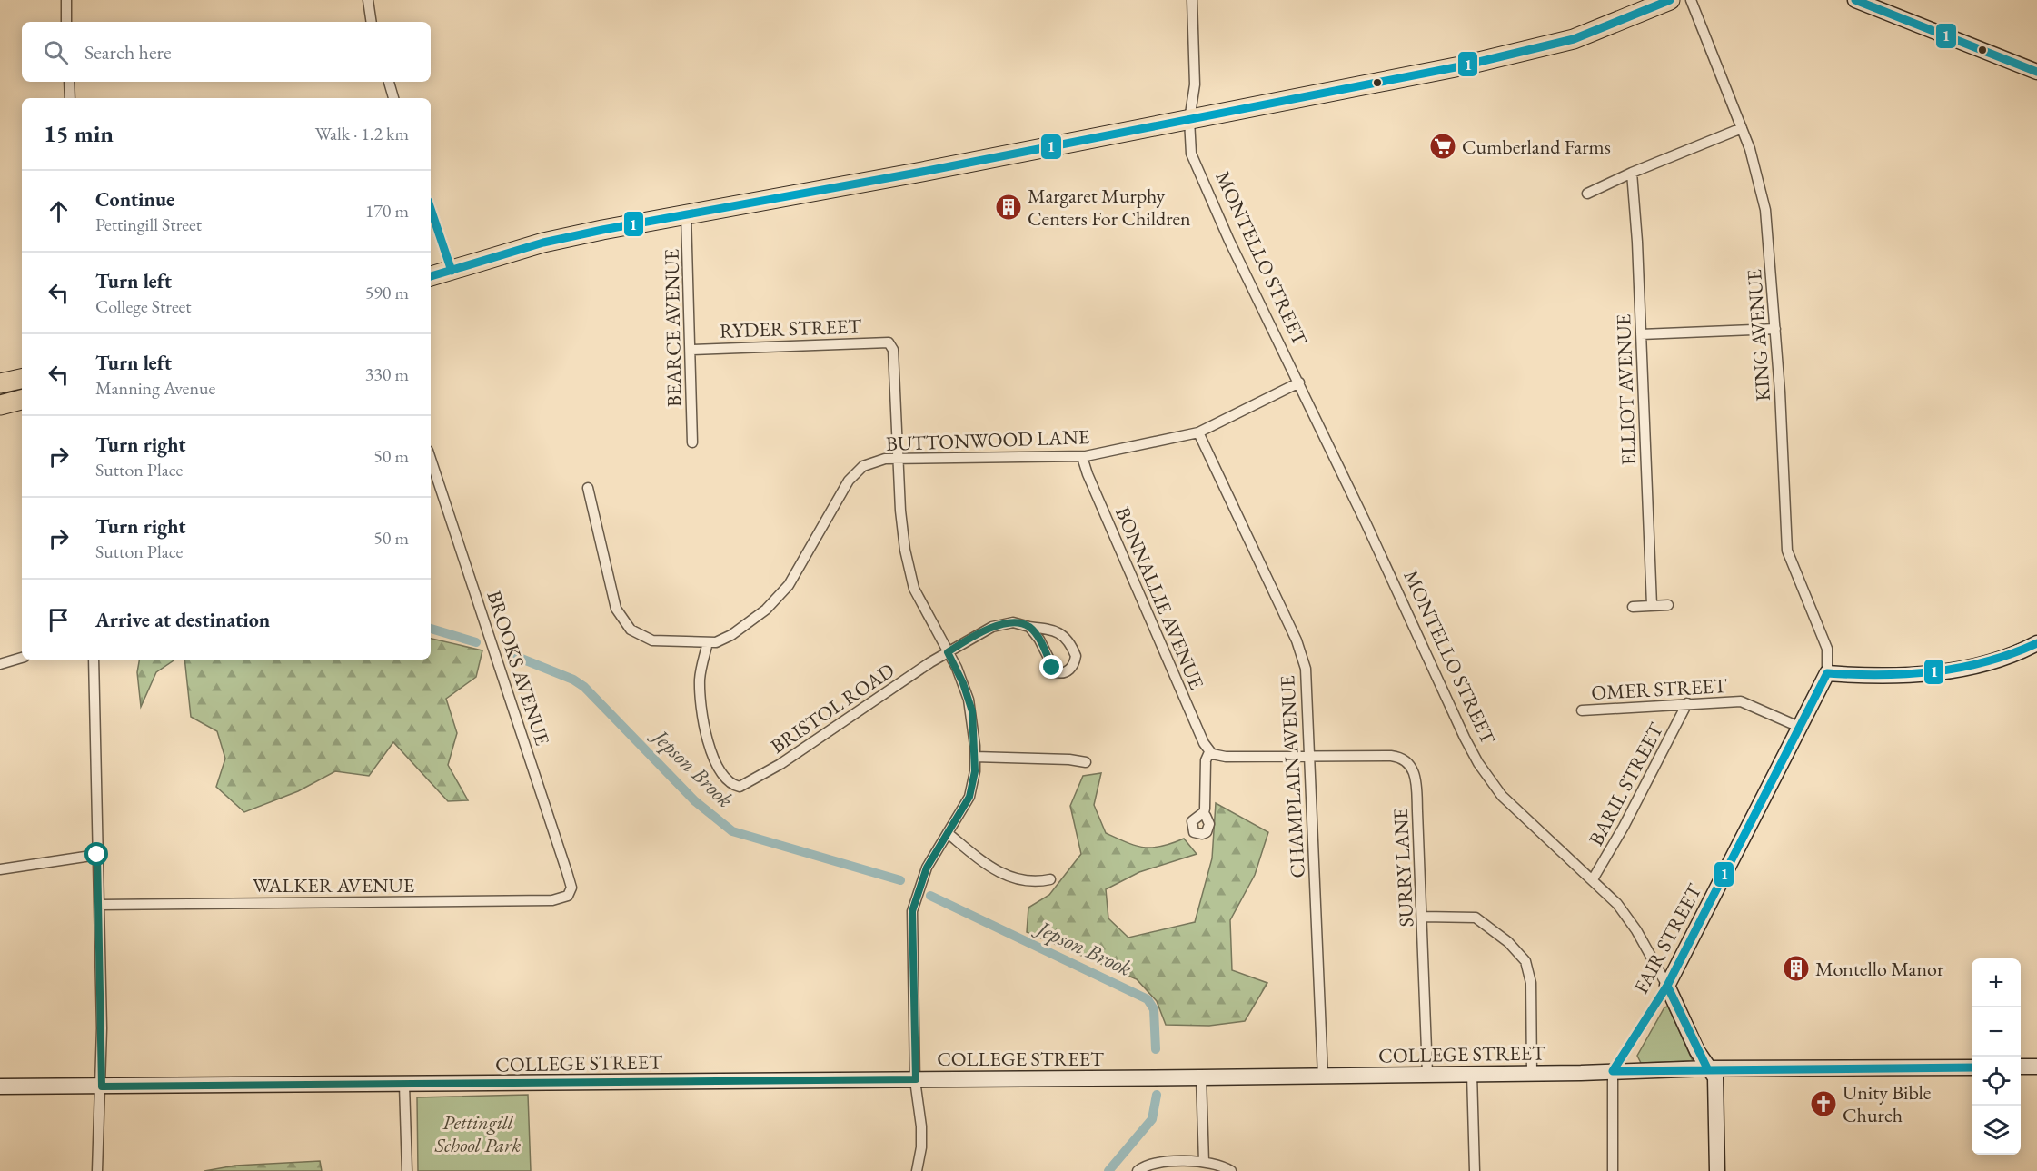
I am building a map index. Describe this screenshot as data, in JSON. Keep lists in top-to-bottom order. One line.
{"streets":{"street":["MONTELLO STREET","BEARCE AVENUE","RYDER STREET","KING AVENUE","ELLIOT AVENUE","BUTTONWOOD LANE","BONNALLIE AVENUE","BROOKS AVENUE","OMER STREET","BRISTOL ROAD","CHAMPLAIN AVENUE","BARIL STREET","SURRY LANE","WALKER AVENUE","FAIR STREET","COLLEGE STREET"]},"crossings":[["MONTELLO STREET","BUTTONWOOD LANE"],["MONTELLO STREET","BARIL STREET"],["MONTELLO STREET","FAIR STREET"],["MONTELLO STREET","COLLEGE STREET"],["BEARCE AVENUE","RYDER STREET"],["RYDER STREET","BUTTONWOOD LANE"],["KING AVENUE","FAIR STREET"],["BUTTONWOOD LANE","BONNALLIE AVENUE"],["BUTTONWOOD LANE","BRISTOL ROAD"],["BUTTONWOOD LANE","CHAMPLAIN AVENUE"],["BROOKS AVENUE","WALKER AVENUE"],["OMER STREET","BARIL STREET"],["OMER STREET","FAIR STREET"],["CHAMPLAIN AVENUE","SURRY LANE"],["CHAMPLAIN AVENUE","COLLEGE STREET"],["SURRY LANE","COLLEGE STREET"],["FAIR STREET","COLLEGE STREET"]],"water":["Jepson Brook"],"parks":["Pettingill School Park"],"places":{"supermarket":["Cumberland Farms"],"building":["Margaret Murphy Centers For Children","Montello Manor"],"church":["Unity Bible Church"]},"lines":["transit line 1"],"page":{"search":"Search here","heading":["15 min","Walk · 1.2 km"],"list":[["Continue","Pettingill Street","170 m"],["Turn left","College Street","590 m"],["Turn left","Manning Avenue","330 m"],["Turn right","Sutton Place","50 m"],["Turn right","Sutton Place","50 m"],"Arrive at destination"],"map_buttons":["+","−"]}}
